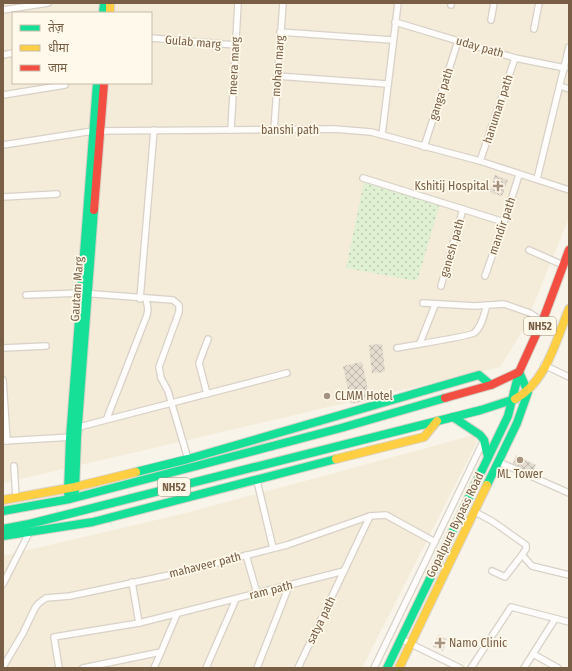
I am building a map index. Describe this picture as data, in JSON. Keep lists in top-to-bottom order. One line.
{"streets":{"main road":["Gautam Marg","NH52","Gopalpura Bypass Road"],"street":["Gulab marg","uday path","meera marg","mohan marg","ganga path","hanuman path","banshi path","mandir path","ganesh path","mahaveer path","ram path","satya path"]},"crossings":[["Gulab marg","meera marg"],["uday path","ganga path"],["uday path","hanuman path"],["meera marg","banshi path"],["mohan marg","banshi path"],["ganga path","banshi path"],["hanuman path","banshi path"],["banshi path","mandir path"],["banshi path","Gautam Marg"],["Gautam Marg","NH52"],["NH52","Gopalpura Bypass Road"],["ram path","satya path"]],"places":{"health":["Kshitij Hospital","Namo Clinic"],"other":["CLMM Hotel","ML Tower"]},"legend":["तेज़","धीमा","जाम"]}
